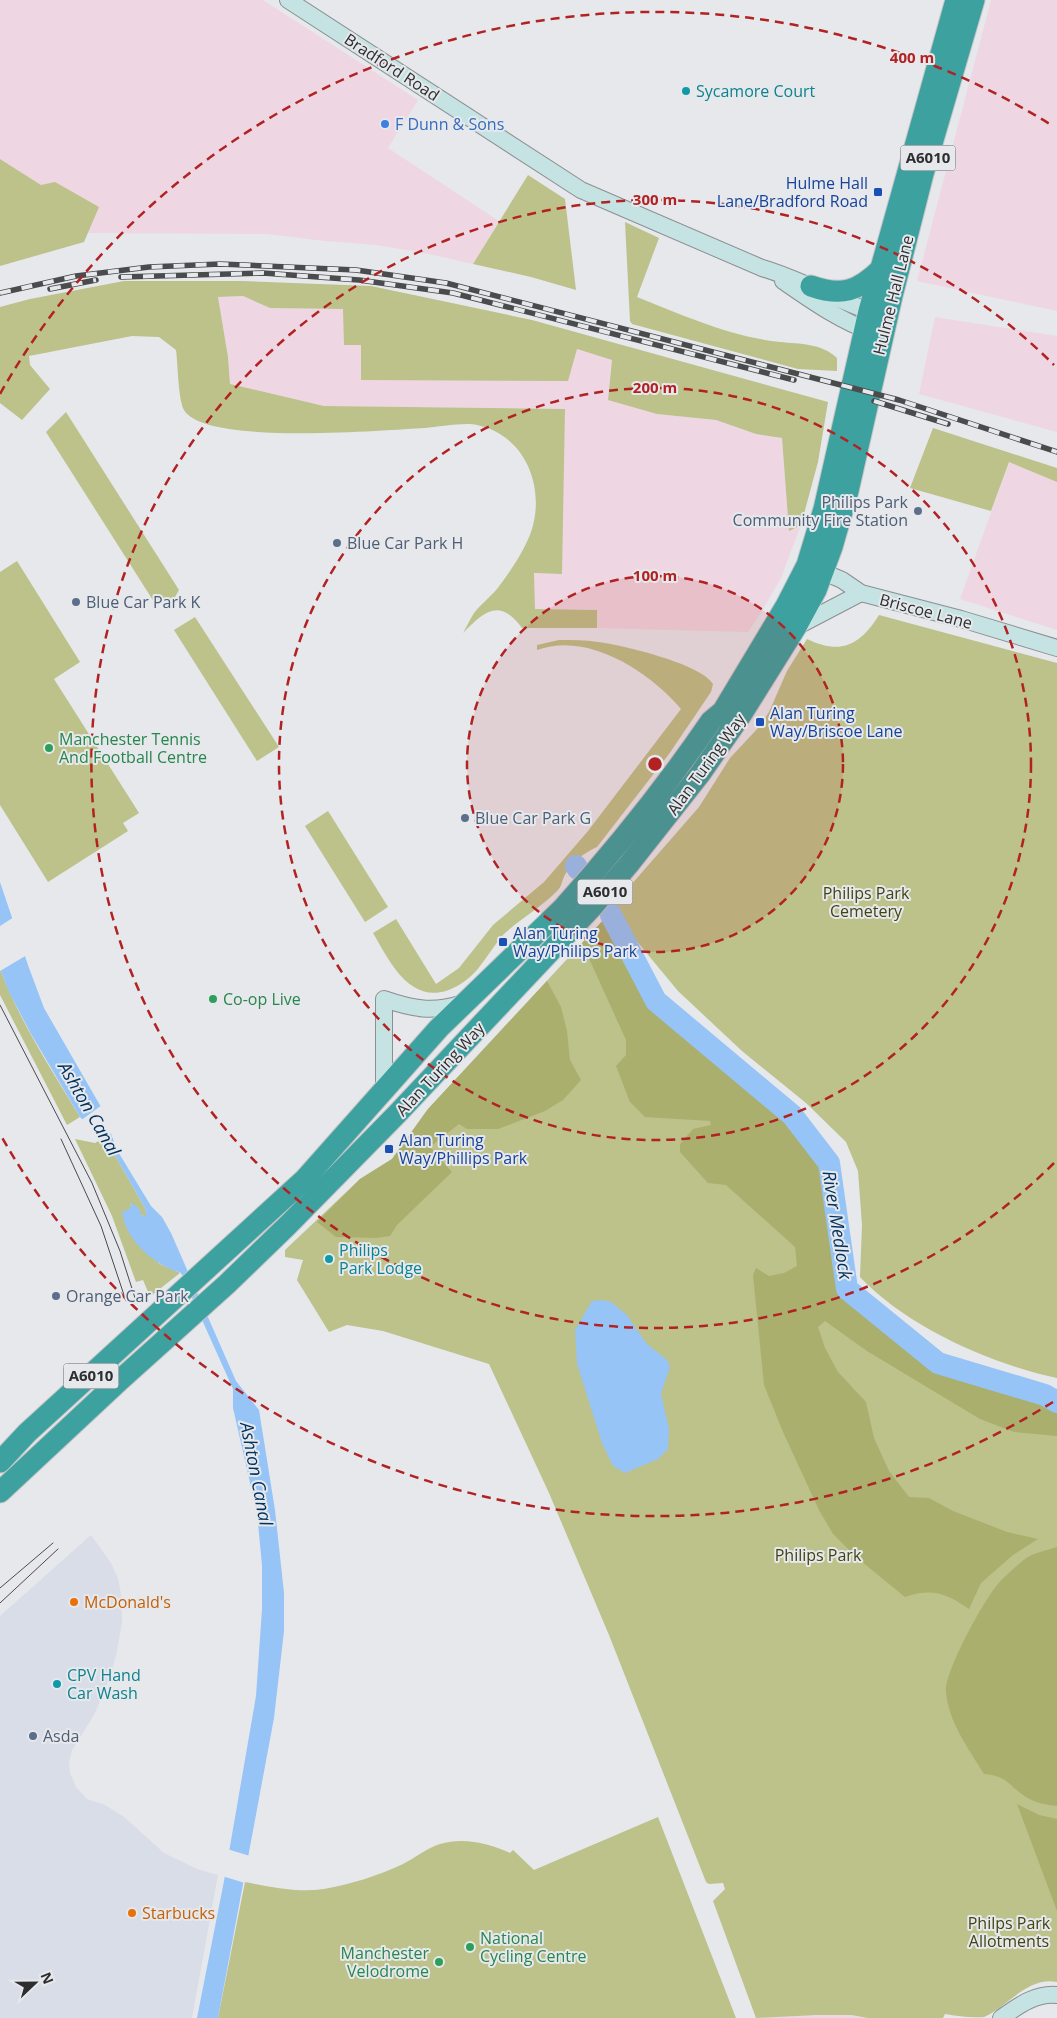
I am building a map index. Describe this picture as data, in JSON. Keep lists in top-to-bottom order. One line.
{"streets":{"highway":["A6010","Hulme Hall Lane","Alan Turing Way"],"street":["Bradford Road","Briscoe Lane"]},"crossings":[["Bradford Road","Hulme Hall Lane"],["Hulme Hall Lane","Alan Turing Way"],["Briscoe Lane","Alan Turing Way"]],"water":["Ashton Canal","River Medlock"],"parks":["Philips Park Cemetery","Philips Park","Philps Park Allotments"],"places":{"other":["Sycamore Court","F Dunn & Sons","Philips Park Community Fire Station","Blue Car Park H","Blue Car Park K","Manchester Tennis And Football Centre","Blue Car Park G","Co-op Live","Philips Park Lodge","Orange Car Park","McDonald's","CPV Hand Car Wash","Asda","Starbucks","National Cycling Centre","Manchester Velodrome"],"transit":["Hulme Hall Lane/Bradford Road","Alan Turing Way/Briscoe Lane","Alan Turing Way/Philips Park","Alan Turing Way/Phillips Park"]},"north":"right","rings":["400 m","300 m","200 m","100 m"]}
